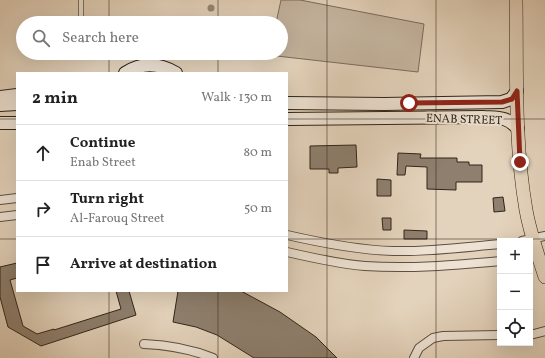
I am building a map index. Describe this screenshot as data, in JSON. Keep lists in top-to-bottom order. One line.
{"streets":{"street":["ENAB STREET"]},"page":{"search":"Search here","heading":["2 min","Walk · 130 m"],"list":[["Continue","Enab Street","80 m"],["Turn right","Al-Farouq Street","50 m"],"Arrive at destination"],"map_buttons":["+","−"]}}
